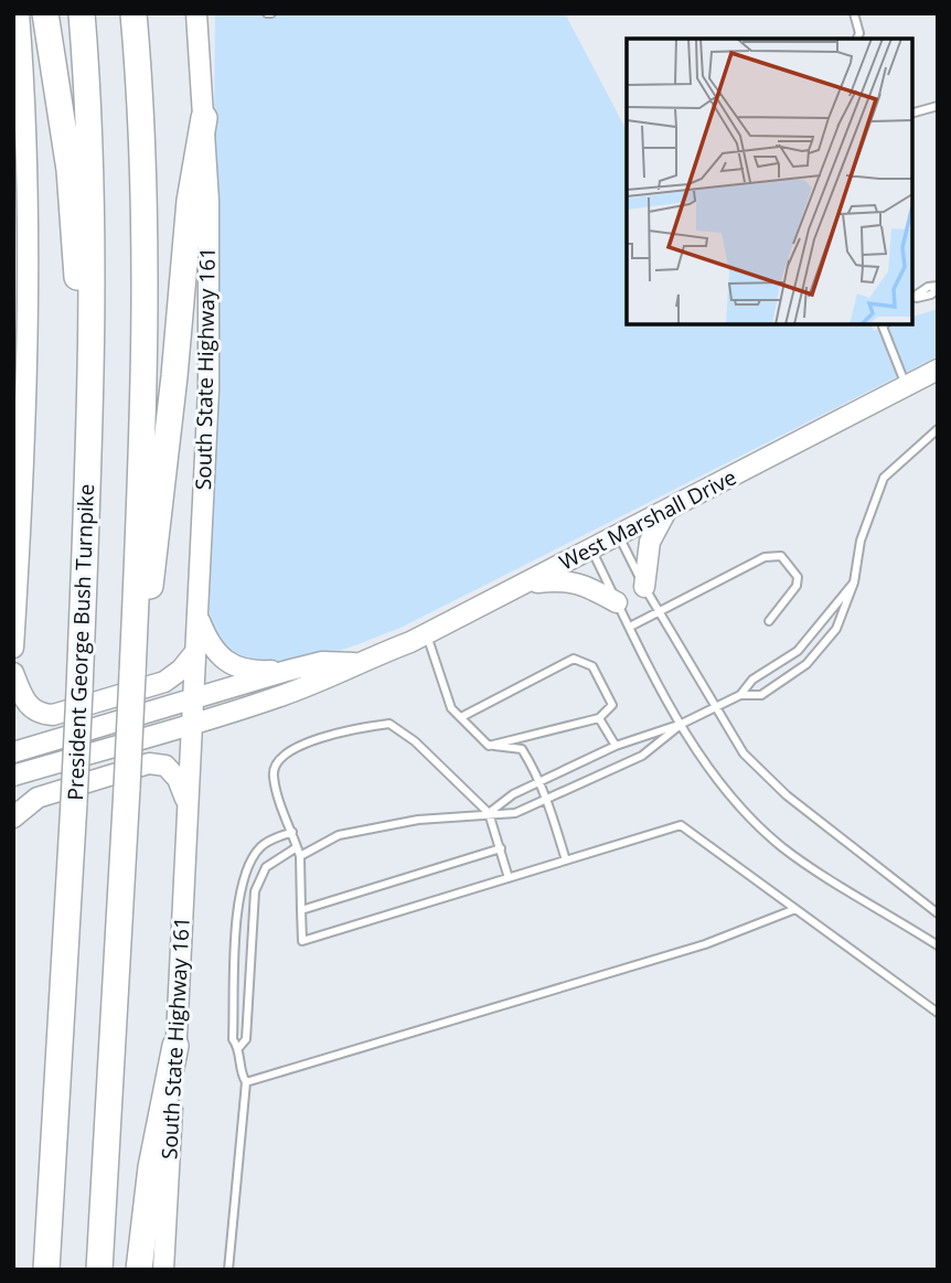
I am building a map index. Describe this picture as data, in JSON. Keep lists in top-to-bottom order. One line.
{"streets":{"highway":["President George Bush Turnpike"],"main road":["South State Highway 161","West Marshall Drive"]},"crossings":[["South State Highway 161","West Marshall Drive"]]}
